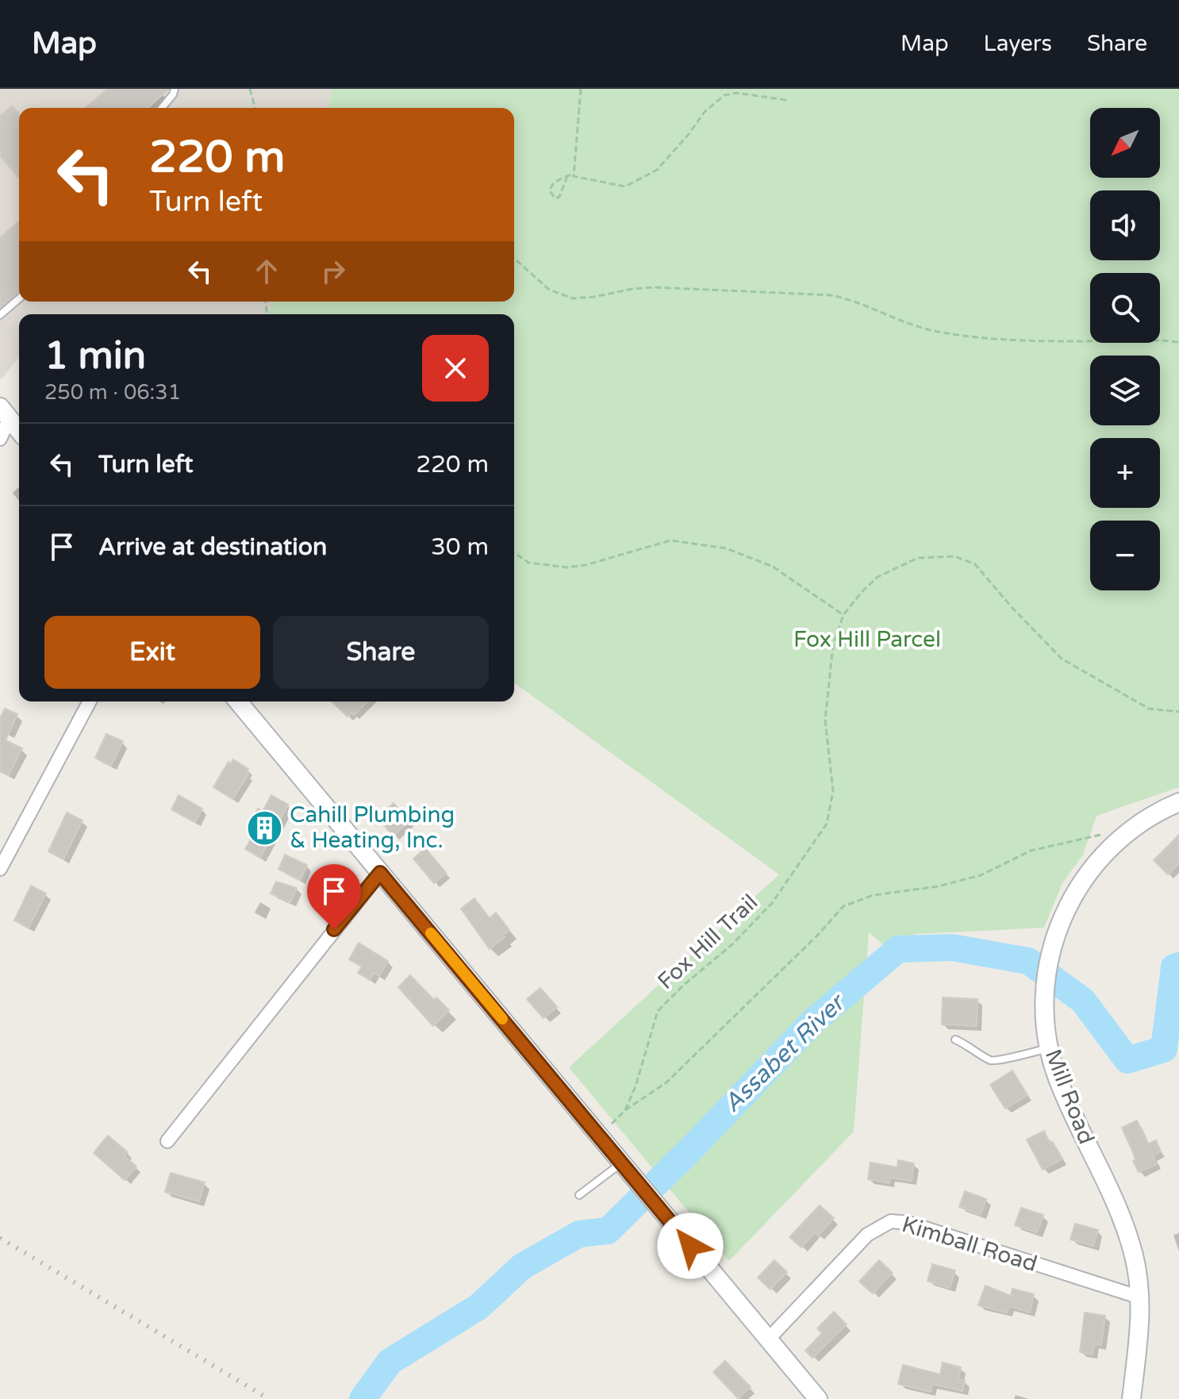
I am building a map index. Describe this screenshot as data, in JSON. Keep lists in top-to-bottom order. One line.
{"streets":{"main road":["Mill Road"],"street":["Kimball Road"],"path":["Fox Hill Trail"]},"crossings":[["Mill Road","Kimball Road"]],"water":["Assabet River"],"parks":["Fox Hill Parcel"],"places":{"building":["Cahill Plumbing & Heating, Inc."]},"north":"bottom left","page":{"header":"Map","nav":["Map","Layers","Share"],"map_buttons":["+","−"],"turn":["220 m","Turn left"],"heading":["1 min","250 m · 06:31"],"list":[{"name":"Turn left","value":"220 m"},{"name":"Arrive at destination","value":"30 m"}],"buttons":["Exit","Share"]}}
